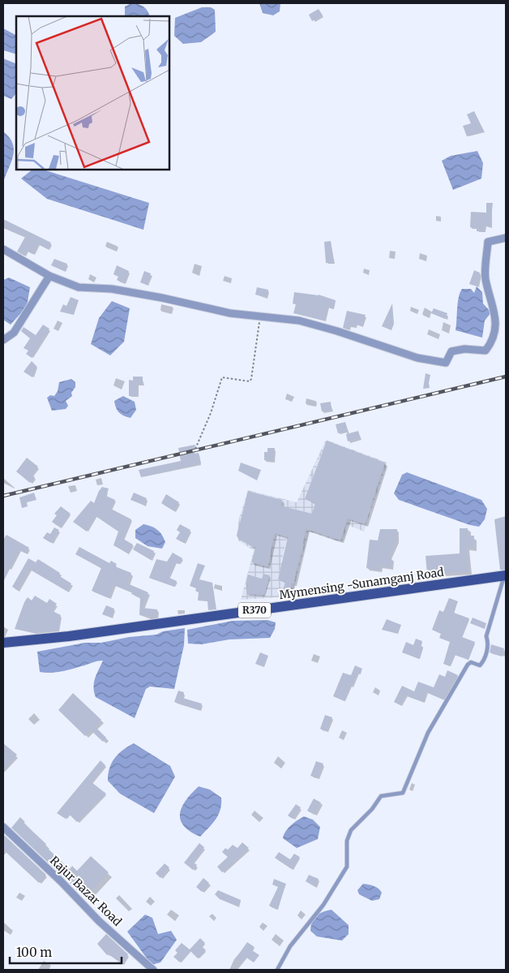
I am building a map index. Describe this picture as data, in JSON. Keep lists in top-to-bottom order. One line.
{"streets":{"main road":["Mymensing -Sunamganj Road","R370"],"street":["Rajur Bazar Road"]},"scale_bar":"100 m"}
